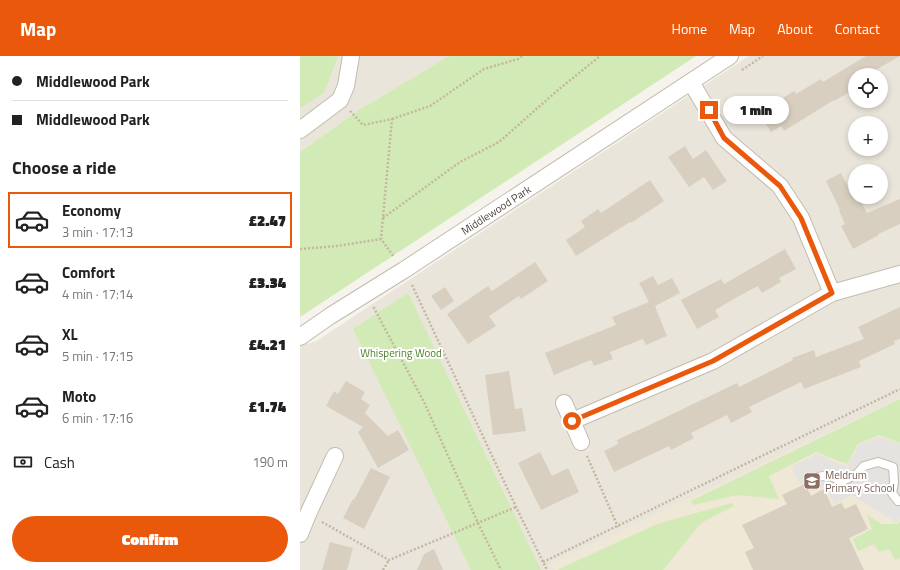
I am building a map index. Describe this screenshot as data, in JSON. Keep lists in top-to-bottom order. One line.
{"streets":{"street":["Middlewood Park"]},"parks":["Whispering Wood"],"places":{"school or university":["Meldrum Primary School"]},"page":{"header":"Map","nav":["Home","Map","About","Contact"],"banner":["Middlewood Park","Middlewood Park"],"map_buttons":["+","−"],"bubble":"1 min","heading":"Choose a ride","list":[{"name":"Economy","note":"3 min · 17:13","value":"£2.47"},{"name":"Comfort","note":"4 min · 17:14","value":"£3.34"},{"name":"XL","note":"5 min · 17:15","value":"£4.21"},{"name":"Moto","note":"6 min · 17:16","value":"£1.74"}],"pay":["Cash","190 m"],"buttons":"Confirm"}}
